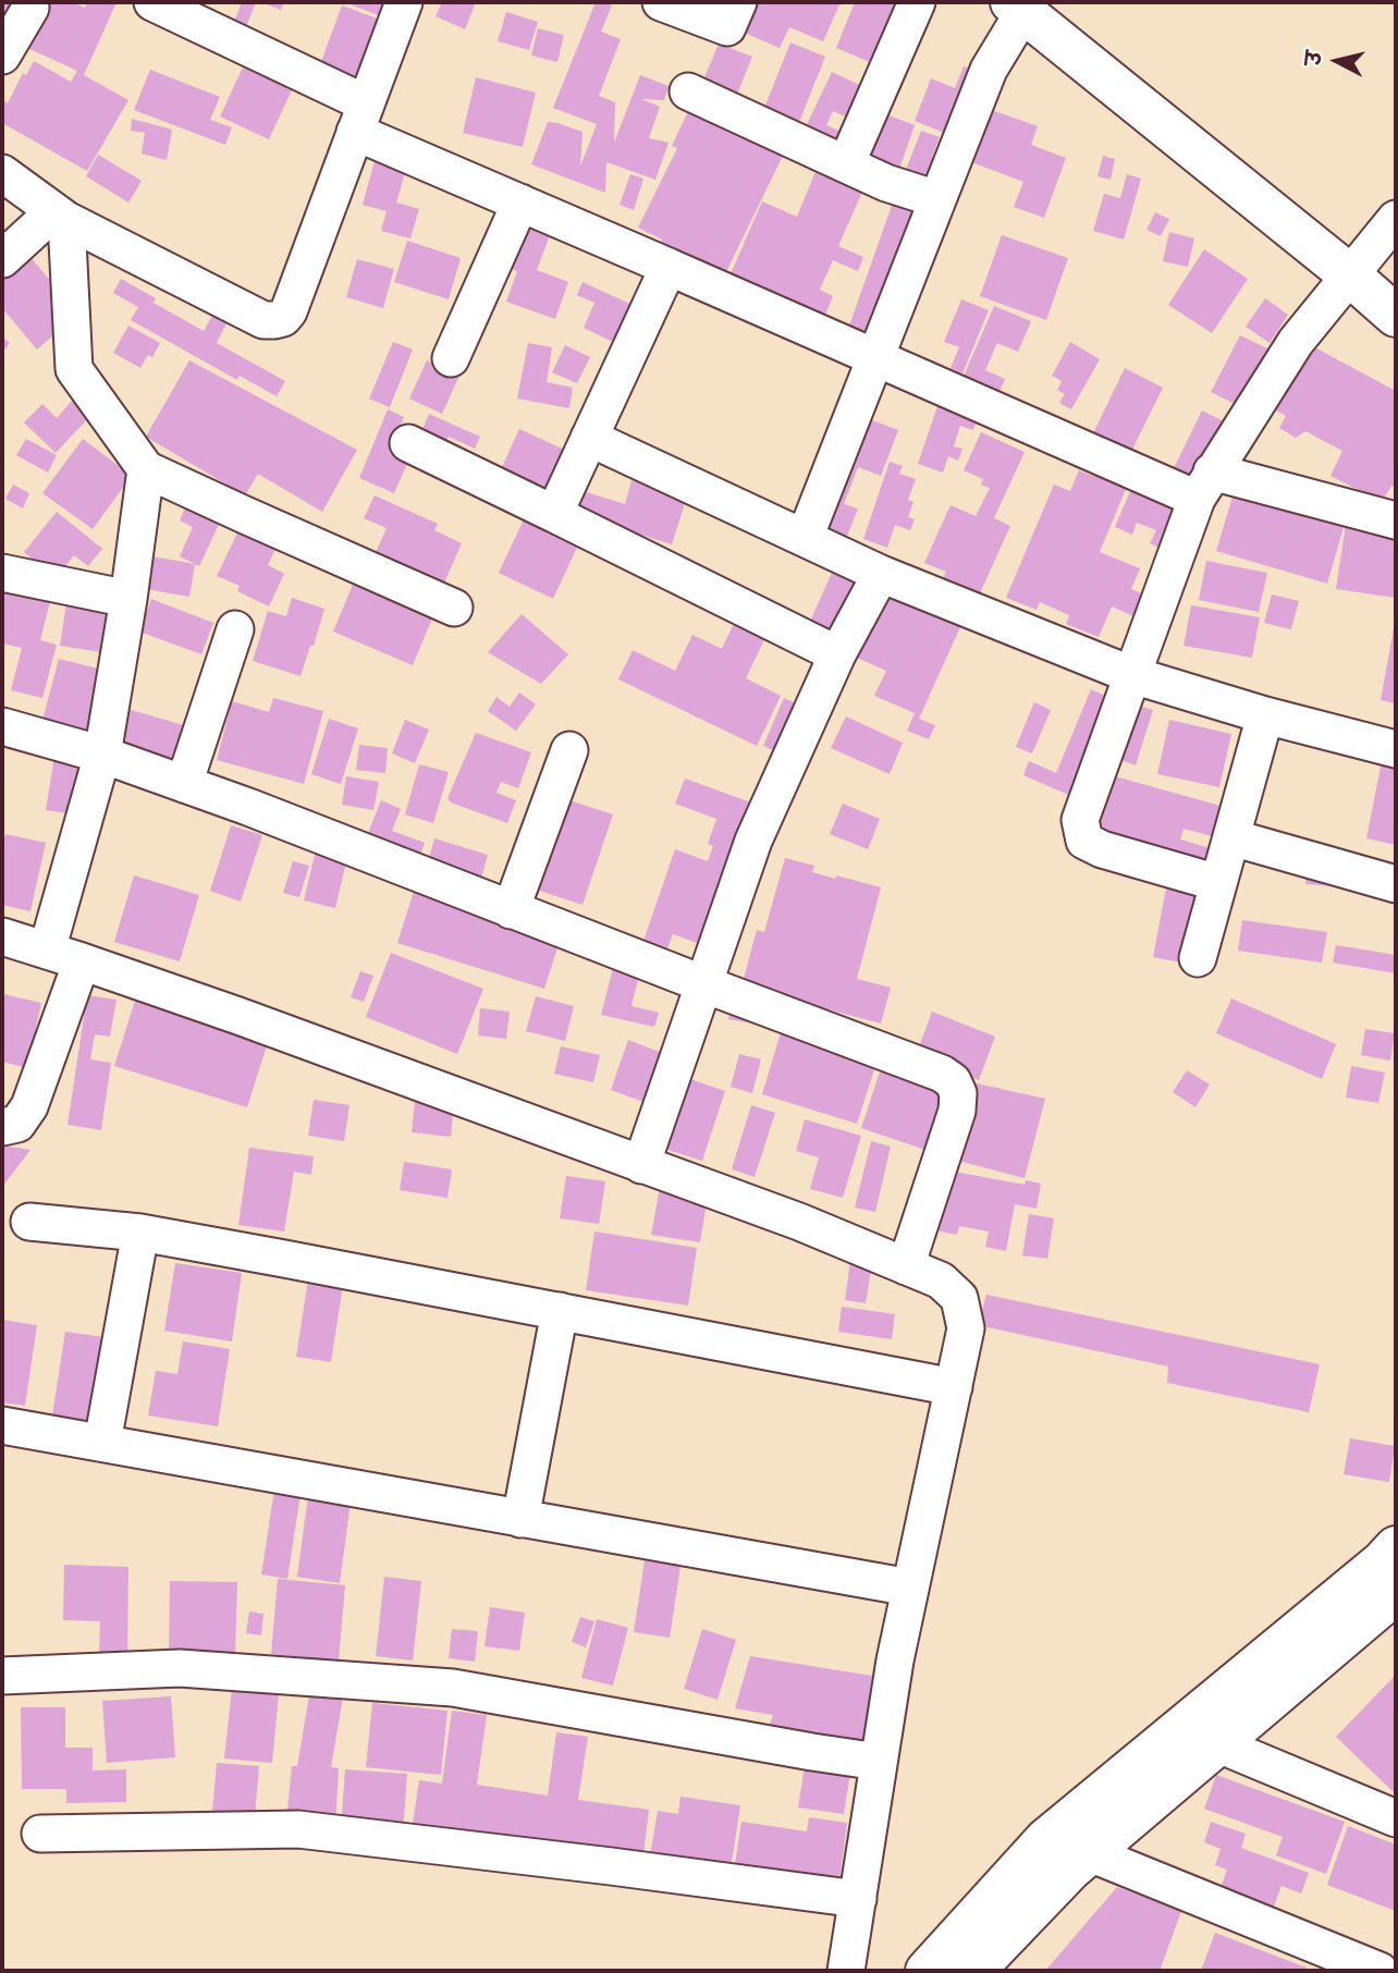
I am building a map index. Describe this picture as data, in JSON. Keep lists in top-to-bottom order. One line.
{"north":"left"}
